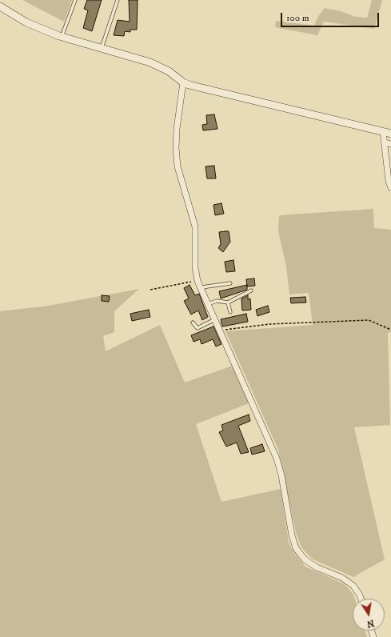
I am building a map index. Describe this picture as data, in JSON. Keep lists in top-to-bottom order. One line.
{"scale_bar":"100 m","north":"bottom"}
